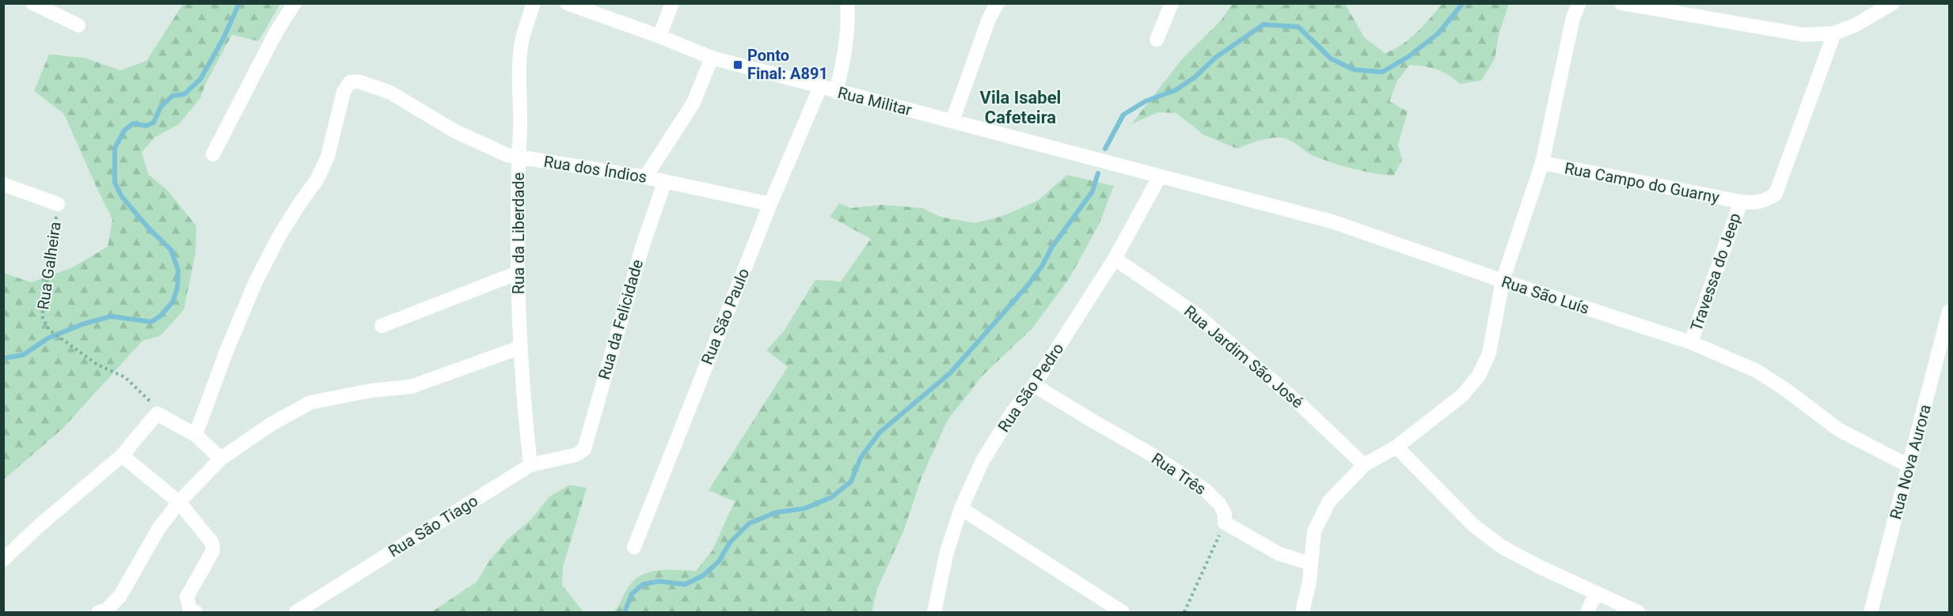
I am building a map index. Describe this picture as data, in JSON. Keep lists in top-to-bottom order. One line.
{"streets":{"street":["Rua Militar","Rua dos Índios","Rua Campo do Guarny","Rua da Liberdade","Travessa do Jeep","Rua São Luís","Rua São Paulo","Rua da Felicidade","Rua Jardim São José","Rua São Pedro","Rua Nova Aurora","Rua Três","Rua São Tiago"],"path":["Rua Galheira"]},"crossings":[["Rua Militar","Rua São Luís"],["Rua Militar","Rua São Paulo"],["Rua Militar","Rua São Pedro"],["Rua dos Índios","Rua da Liberdade"],["Rua dos Índios","Rua São Paulo"],["Rua dos Índios","Rua da Felicidade"],["Rua Campo do Guarny","Travessa do Jeep"],["Rua da Liberdade","Rua São Tiago"],["Travessa do Jeep","Rua São Luís"],["Rua São Luís","Rua São Pedro"],["Rua São Luís","Rua Nova Aurora"],["Rua da Felicidade","Rua São Tiago"],["Rua Jardim São José","Rua São Pedro"],["Rua São Pedro","Rua Três"]],"districts":["Vila Isabel Cafeteira"],"places":{"transit":["Ponto Final: A891"]}}
